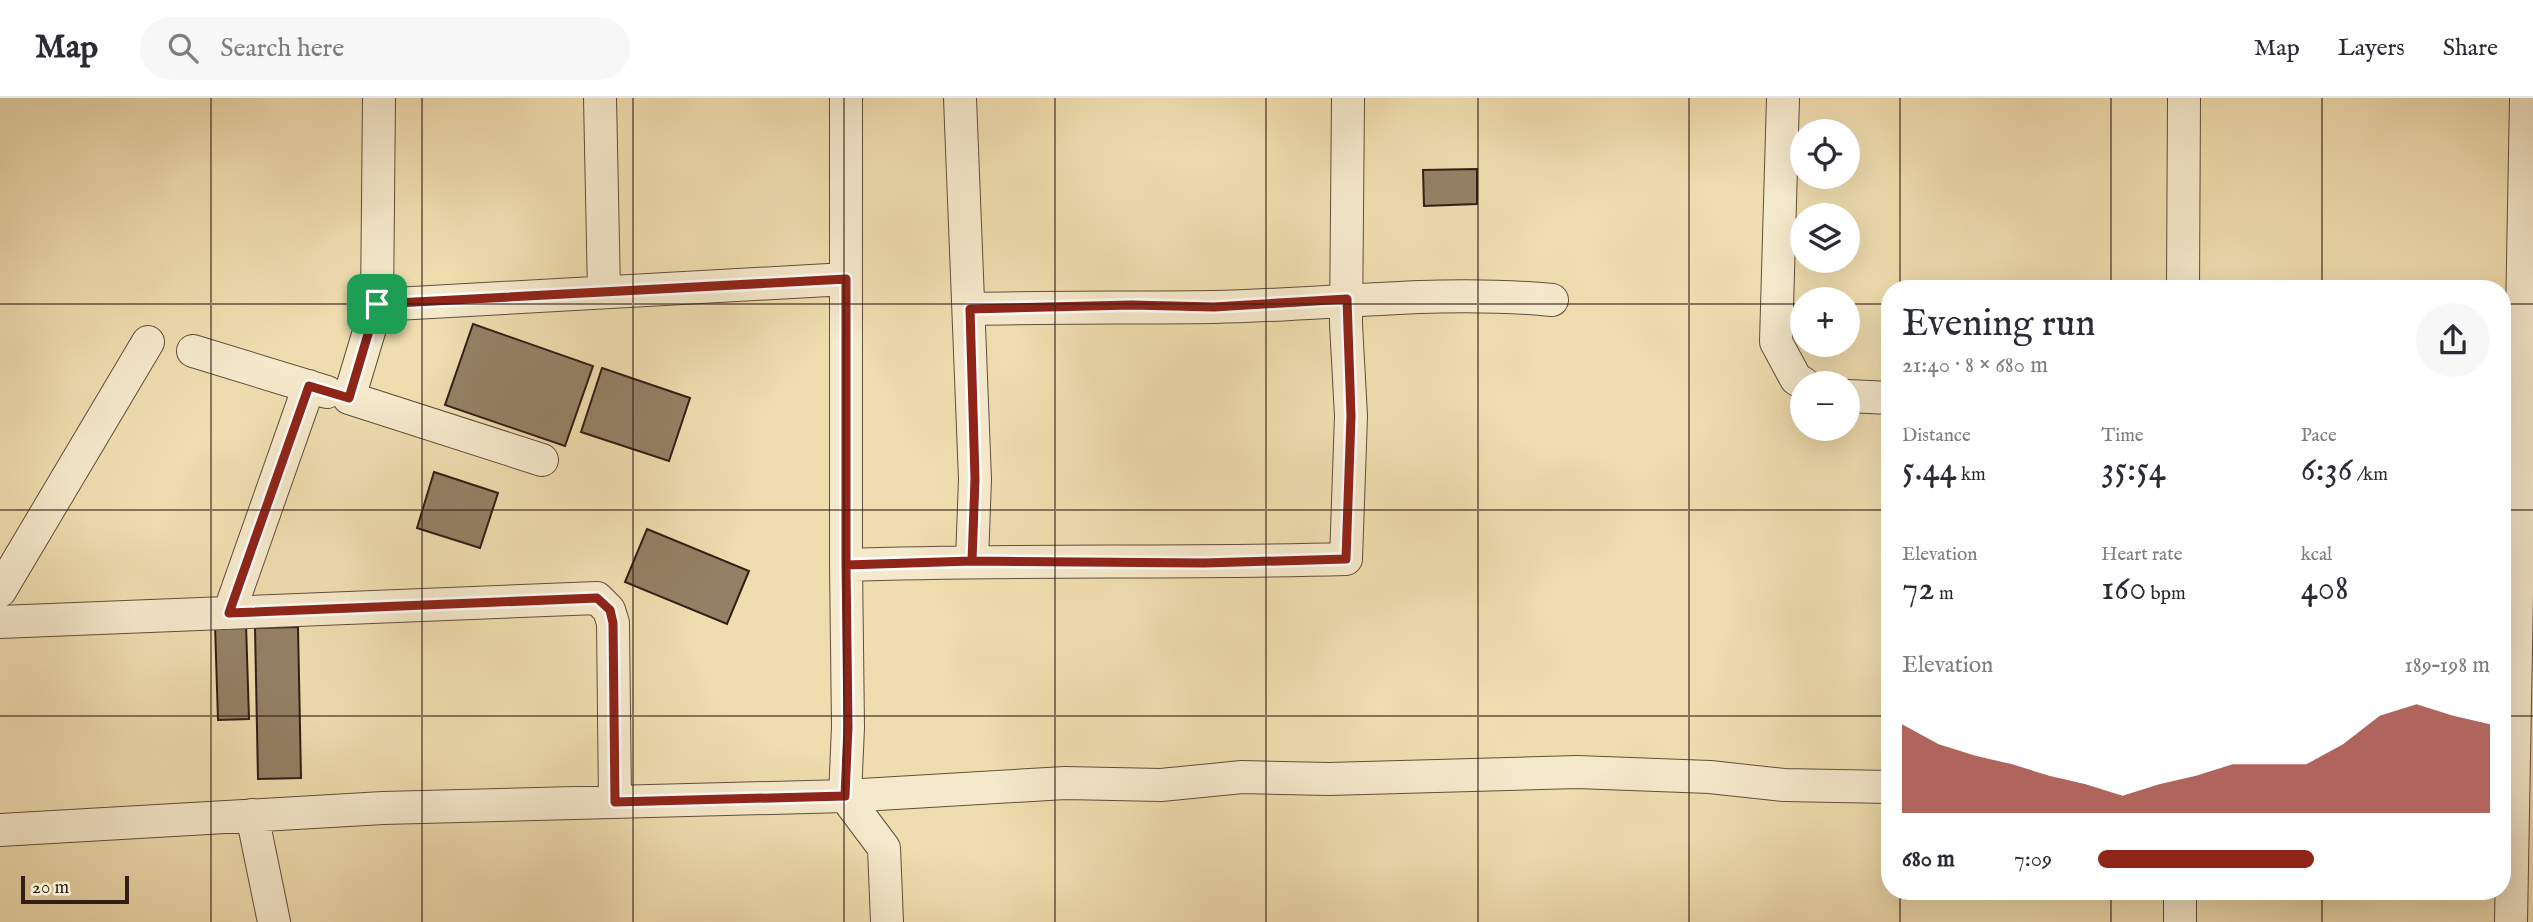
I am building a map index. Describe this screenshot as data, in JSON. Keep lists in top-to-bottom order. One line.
{"scale_bar":"20 m","page":{"header":"Map","search":"Search here","nav":["Map","Layers","Share"],"map_buttons":["+","−"],"heading":["Evening run","21:40 · 8 × 680 m"],"stats":[["Distance","5.44 km"],["Time","35:54"],["Pace","6:36 /km"],["Elevation","72 m"],["Heart rate","160 bpm"],["kcal","408"]],"chart":["Elevation","189–198 m"],"list":[{"name":"680 m","note":"7:09"}],"scale":"20 m"}}
